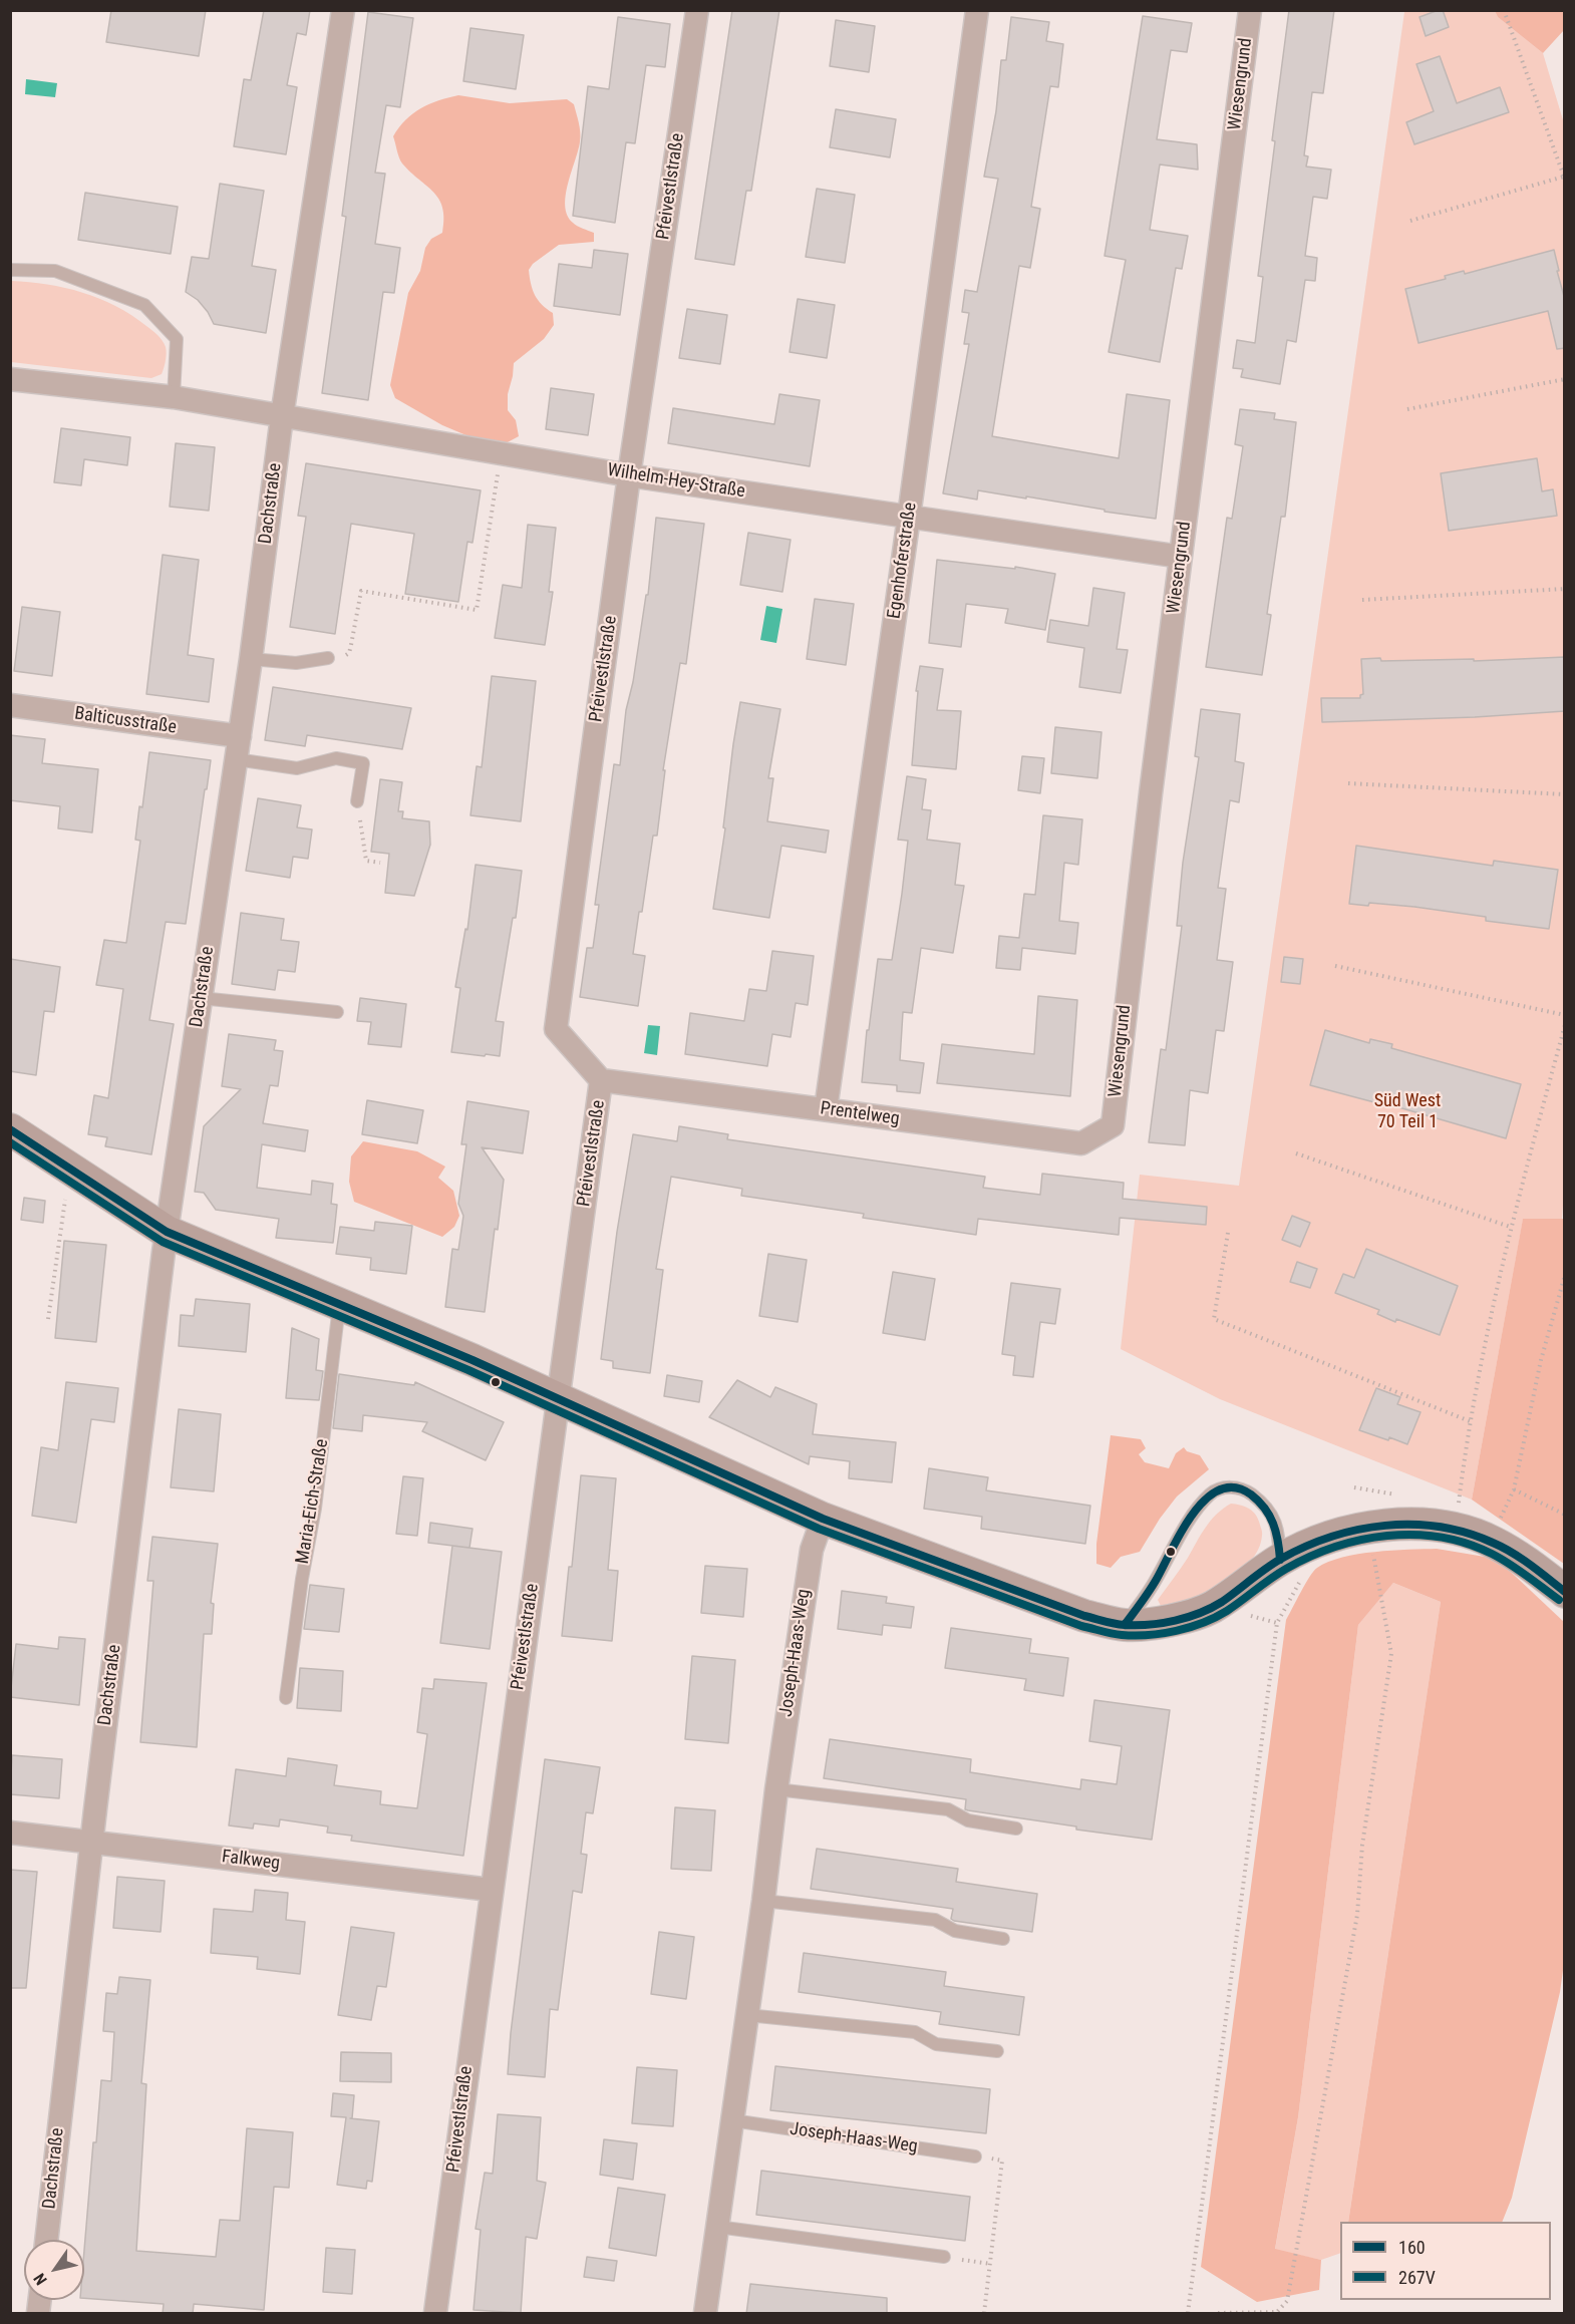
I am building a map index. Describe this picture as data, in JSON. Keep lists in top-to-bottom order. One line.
{"streets":{"street":["Wiesengrund","Pfeivestlstraße","Wilhelm-Hey-Straße","Dachstraße","Egenhoferstraße","Balticusstraße","Prentelweg","Joseph-Haas-Weg","Falkweg"],"lane":["Maria-Eich-Straße"]},"crossings":[["Wiesengrund","Wilhelm-Hey-Straße"],["Wiesengrund","Prentelweg"],["Pfeivestlstraße","Wilhelm-Hey-Straße"],["Pfeivestlstraße","Prentelweg"],["Pfeivestlstraße","Falkweg"],["Wilhelm-Hey-Straße","Dachstraße"],["Wilhelm-Hey-Straße","Egenhoferstraße"],["Dachstraße","Balticusstraße"],["Dachstraße","Falkweg"],["Egenhoferstraße","Prentelweg"]],"parks":["Süd West 70 Teil 1"],"lines":["transit line 160","transit line 267V"],"legend":["160","267V"],"north":"bottom left"}
